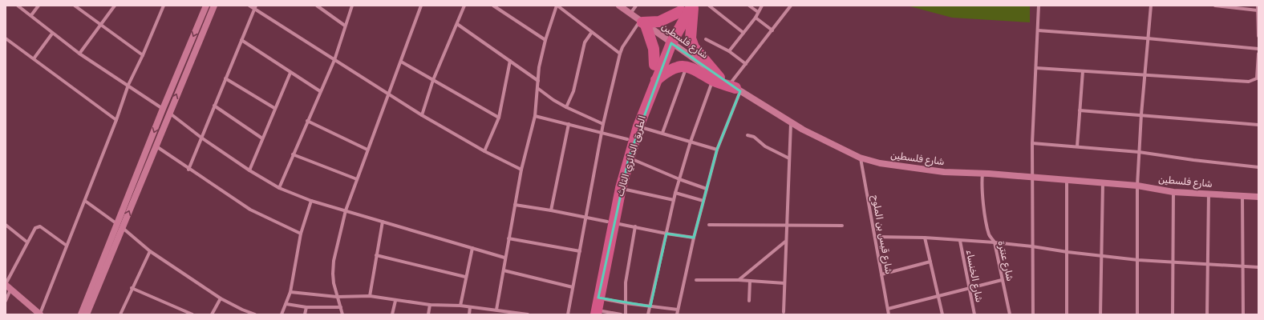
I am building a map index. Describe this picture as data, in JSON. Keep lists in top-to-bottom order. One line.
{"streets":{"highway":["الطريق الدائري الثالث"],"street":["شارع فلسطين","شارع قيس بن الملوح","شارع عنترة","شارع الخنساء"]},"crossings":[["شارع فلسطين","الطريق الدائري الثالث"],["شارع فلسطين","شارع قيس بن الملوح"],["شارع فلسطين","شارع عنترة"]]}
